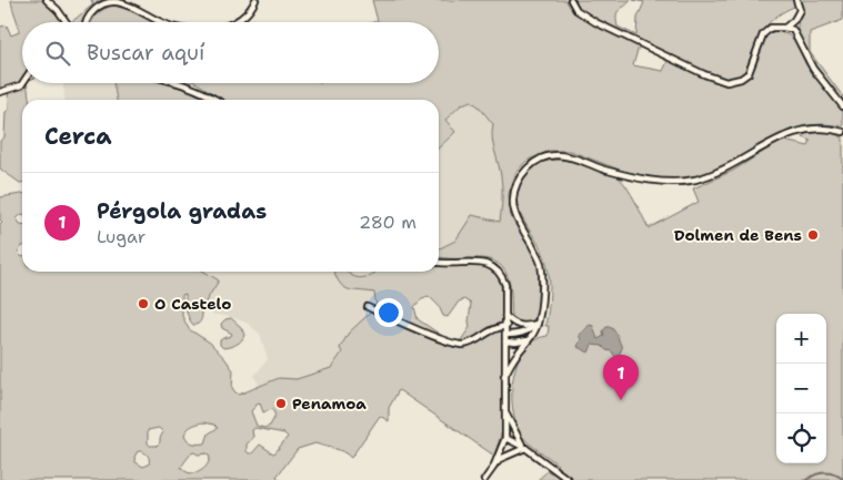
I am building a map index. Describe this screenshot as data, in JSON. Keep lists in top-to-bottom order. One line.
{"places":["Dolmen de Bens","O Castelo","Penamoa"],"page":{"search":"Buscar aquí","heading":"Cerca","list":[{"mark":"1","name":"Pérgola gradas","note":"Lugar","value":"280 m"}],"map_buttons":["+","−"],"pins":"1"}}
